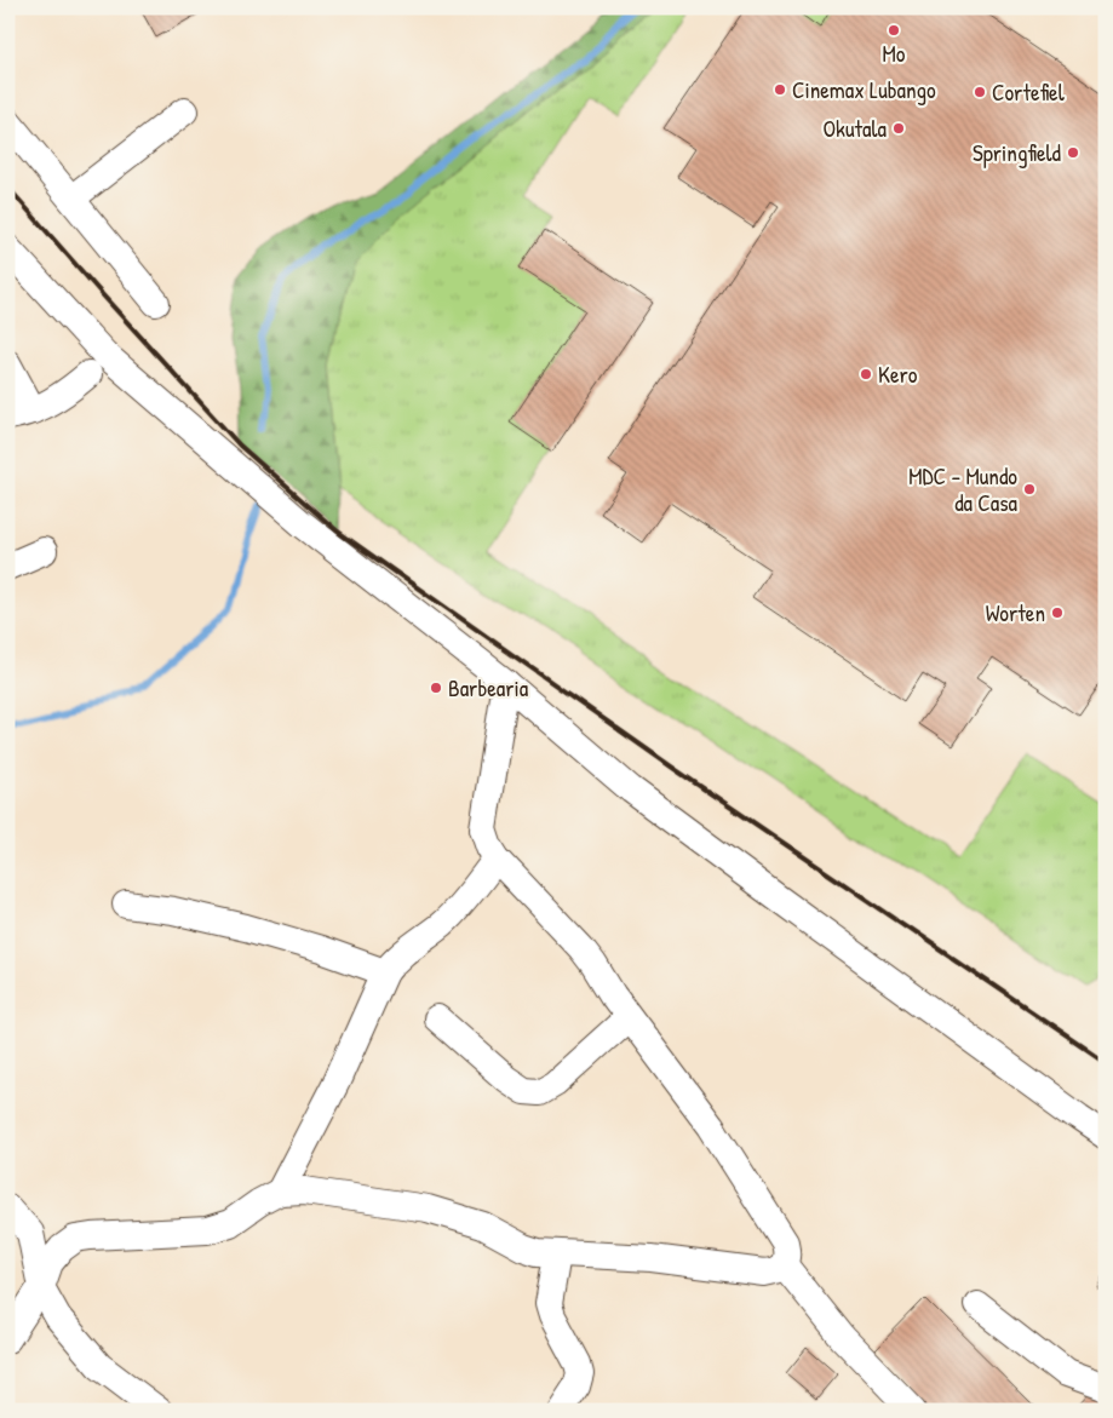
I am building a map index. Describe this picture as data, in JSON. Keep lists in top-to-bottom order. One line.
{"places":["Mo","Cinemax Lubango","Cortefiel","Okutala","Springfield","Kero","MDC - Mundo da Casa","Worten","Barbearia"]}
